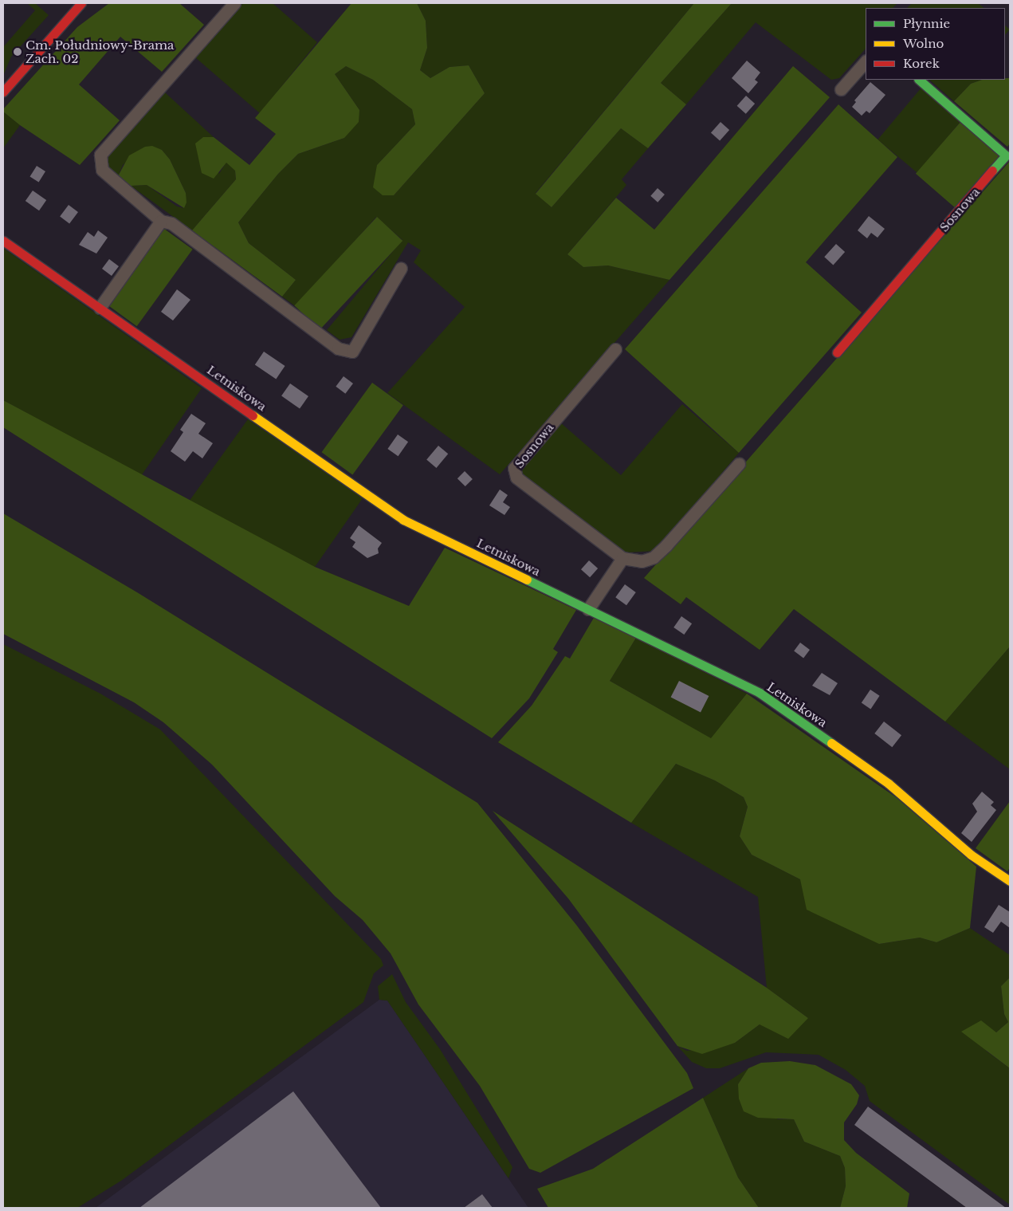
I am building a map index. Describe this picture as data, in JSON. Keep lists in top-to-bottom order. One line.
{"streets":{"street":["Sosnowa","Letniskowa"]},"places":["Cm. Południowy-Brama Zach. 02"],"legend":["Płynnie","Wolno","Korek"]}
